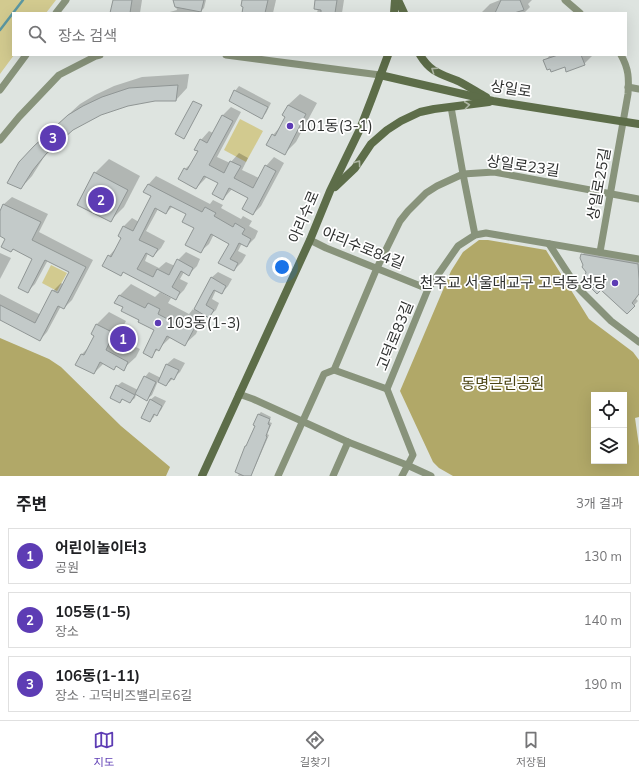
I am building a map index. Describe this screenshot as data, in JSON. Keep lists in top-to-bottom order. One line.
{"streets":{"main road":["상일로","아리수로"],"street":["상일로23길","상일로25길","아리수로84길","고덕로83길"]},"crossings":[["상일로","상일로25길"],["상일로","아리수로"],["상일로23길","상일로25길"],["상일로23길","아리수로84길"],["아리수로","아리수로84길"],["아리수로84길","고덕로83길"]],"parks":["동명근린공원"],"places":["101동(3-1)","천주교 서울대교구 고덕동성당","103동(1-3)"],"page":{"search":"장소 검색","pins":["3","2","1"],"heading":["주변","3개 결과"],"list":[{"mark":"1","name":"어린이놀이터3","note":"공원","value":"130 m"},{"mark":"2","name":"105동(1-5)","note":"장소","value":"140 m"},{"mark":"3","name":"106동(1-11)","note":"장소 · 고덕비즈밸리로6길","value":"190 m"}],"nav":["지도","길찾기","저장됨"]}}
